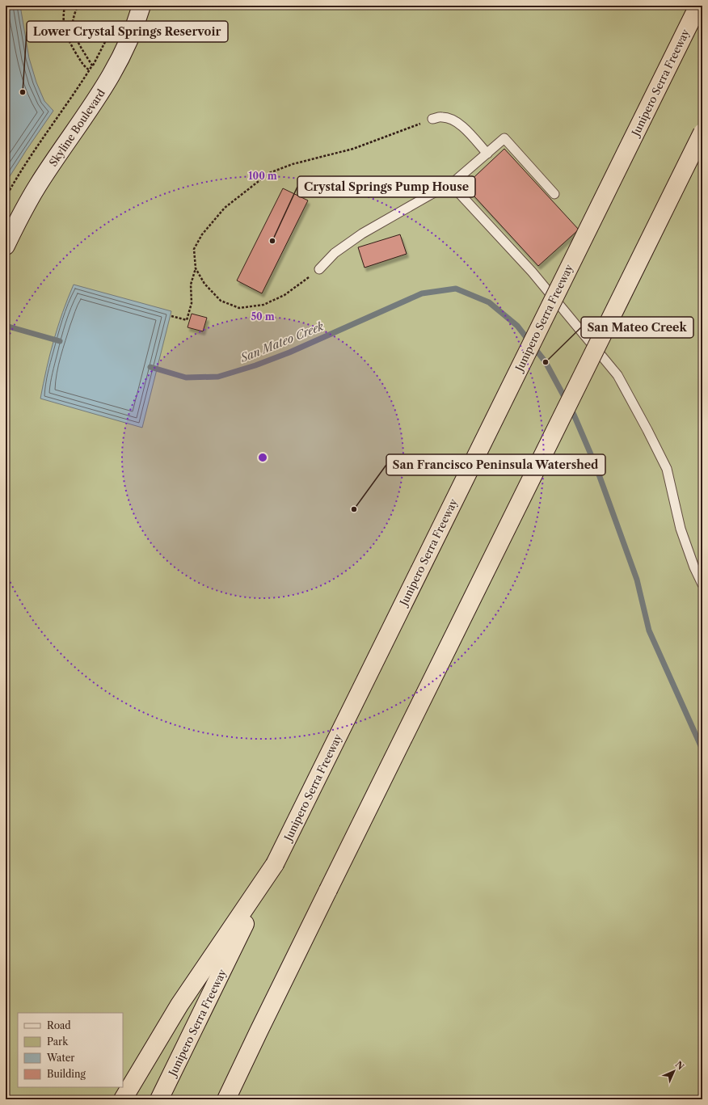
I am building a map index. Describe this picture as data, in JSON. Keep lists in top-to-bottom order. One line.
{"streets":{"highway":["Junipero Serra Freeway"],"street":["Skyline Boulevard"]},"water":["San Mateo Creek"],"places":["Lower Crystal Springs Reservoir","Crystal Springs Pump House","San Mateo Creek","San Francisco Peninsula Watershed"],"legend":["Road","Park","Water","Building"],"north":"top right","rings":["100 m","50 m"]}
